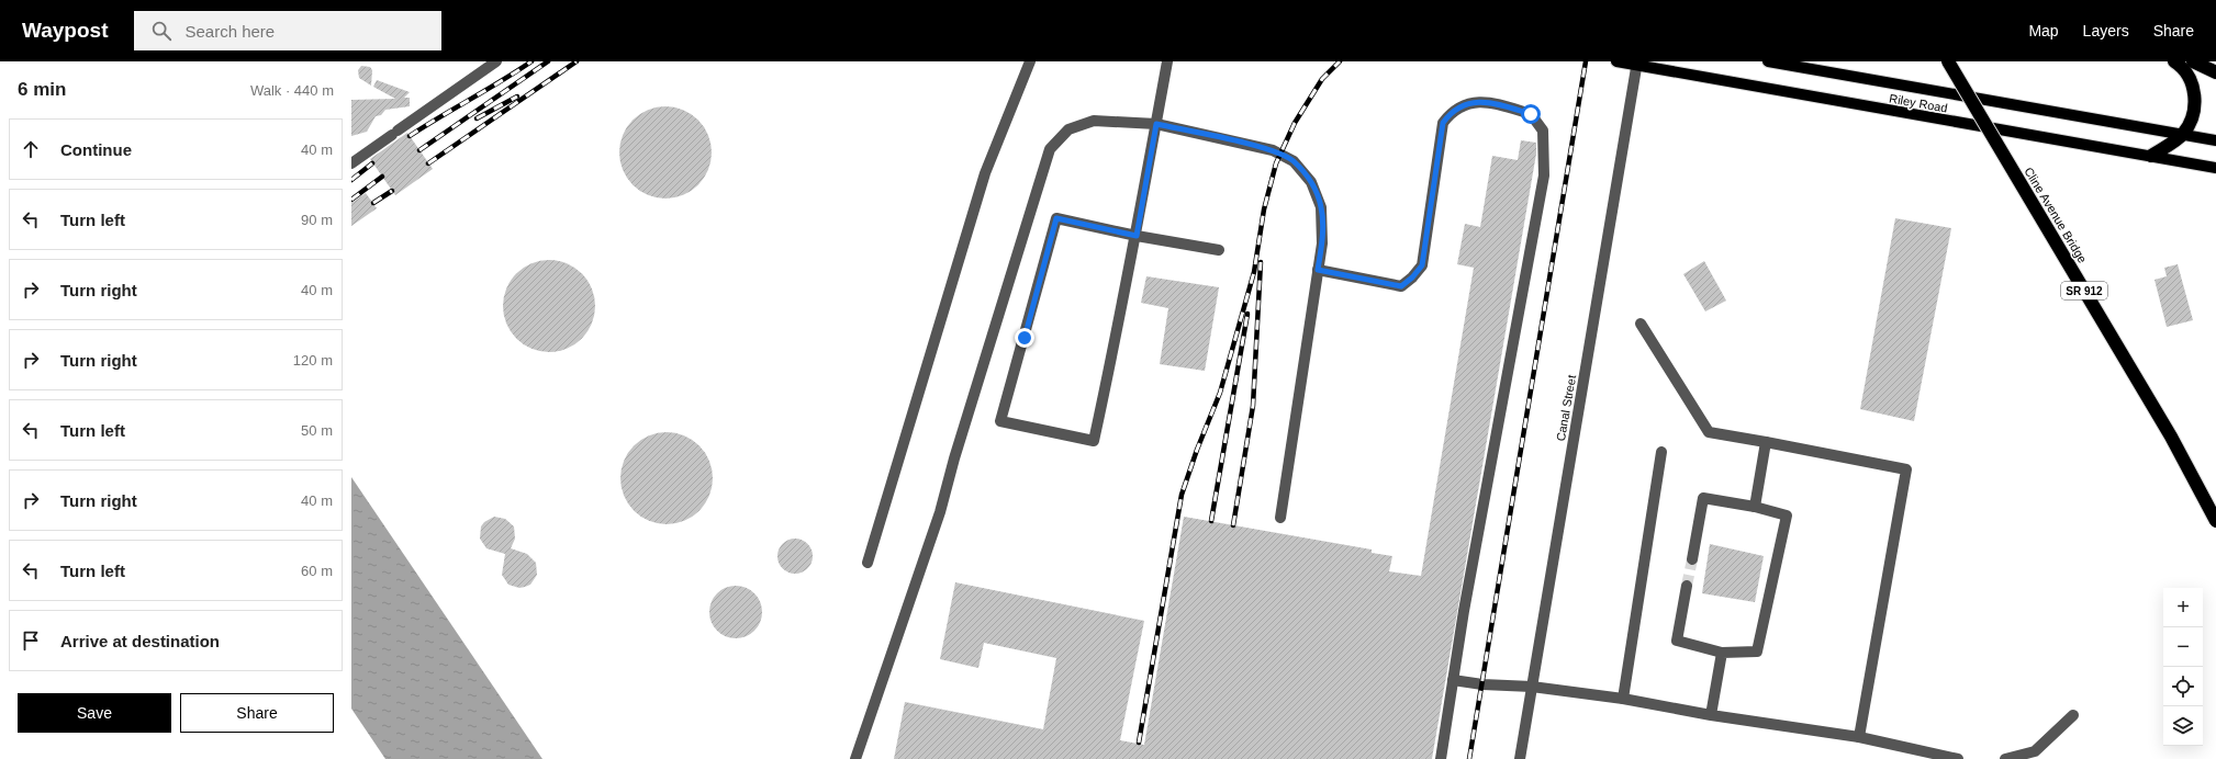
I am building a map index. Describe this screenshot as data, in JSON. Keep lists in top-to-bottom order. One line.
{"streets":{"highway":["Cline Avenue Bridge","SR 912"],"main road":["Riley Road"],"street":["Canal Street"]},"crossings":[["Riley Road","Canal Street"]],"page":{"header":"Waypost","search":"Search here","nav":["Map","Layers","Share"],"heading":["6 min","Walk · 440 m"],"list":[["Continue","40 m"],["Turn left","90 m"],["Turn right","40 m"],["Turn right","120 m"],["Turn left","50 m"],["Turn right","40 m"],["Turn left","60 m"],"Arrive at destination"],"map_buttons":["+","−"],"buttons":["Save","Share"]}}
